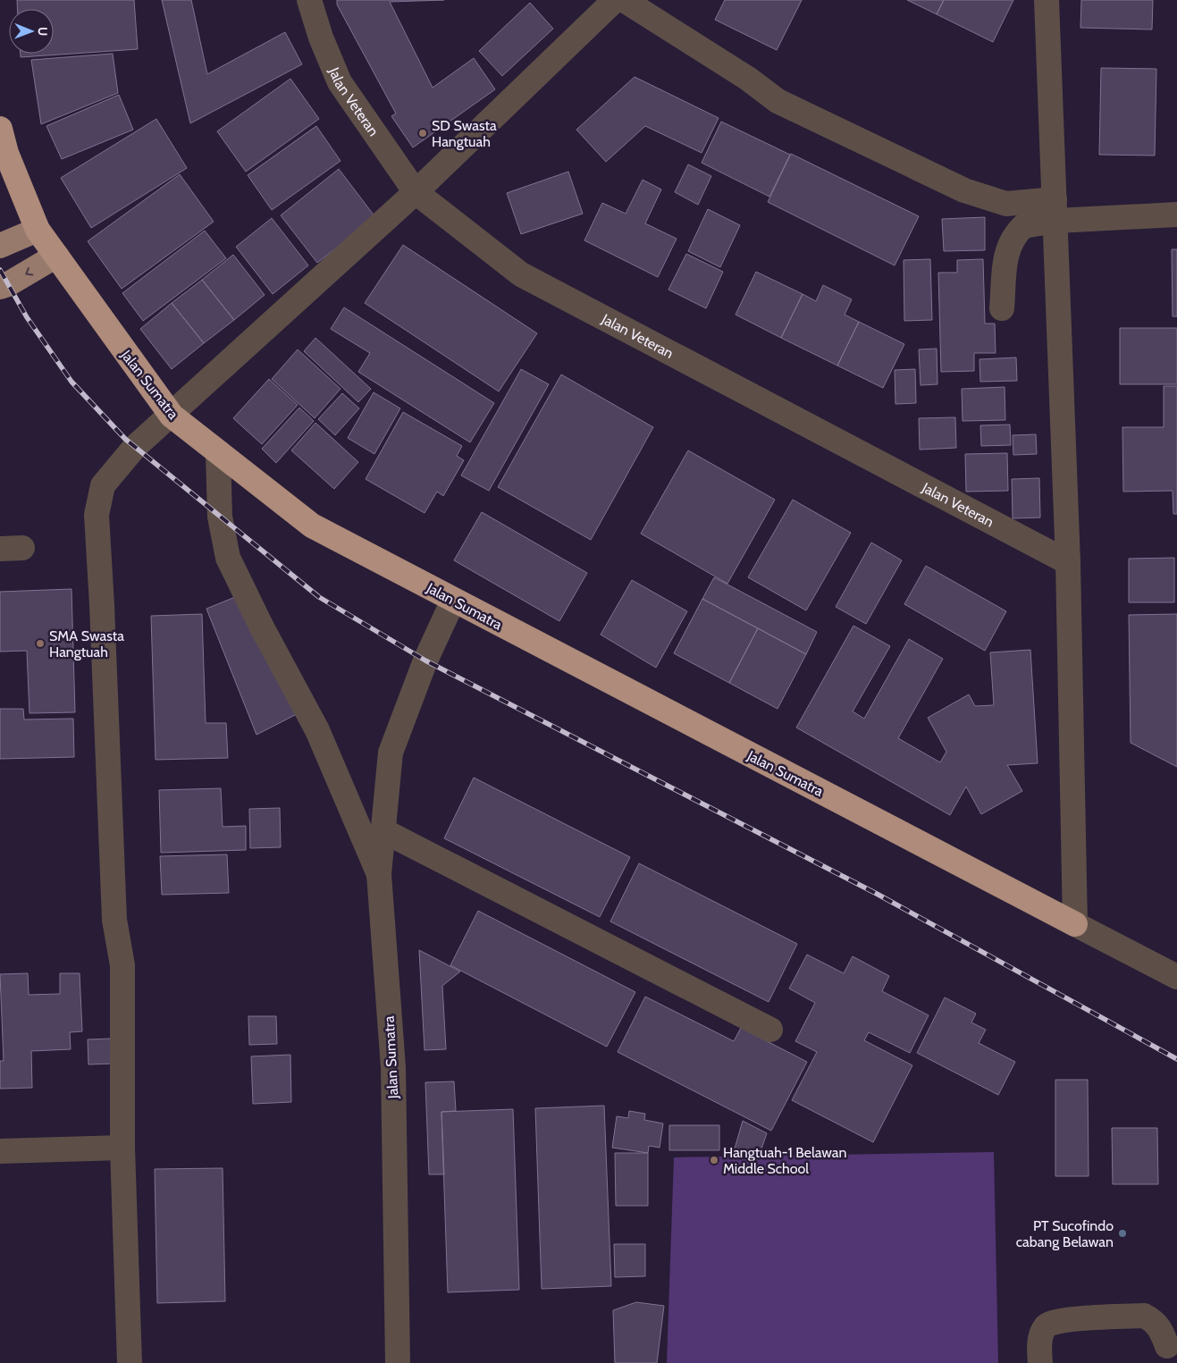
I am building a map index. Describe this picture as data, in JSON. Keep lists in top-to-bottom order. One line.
{"streets":{"highway":["Jalan Sumatra"],"street":["Jalan Veteran"]},"places":["SD Swasta Hangtuah","SMA Swasta Hangtuah","Hangtuah-1 Belawan Middle School","PT Sucofindo cabang Belawan"],"north":"right"}
